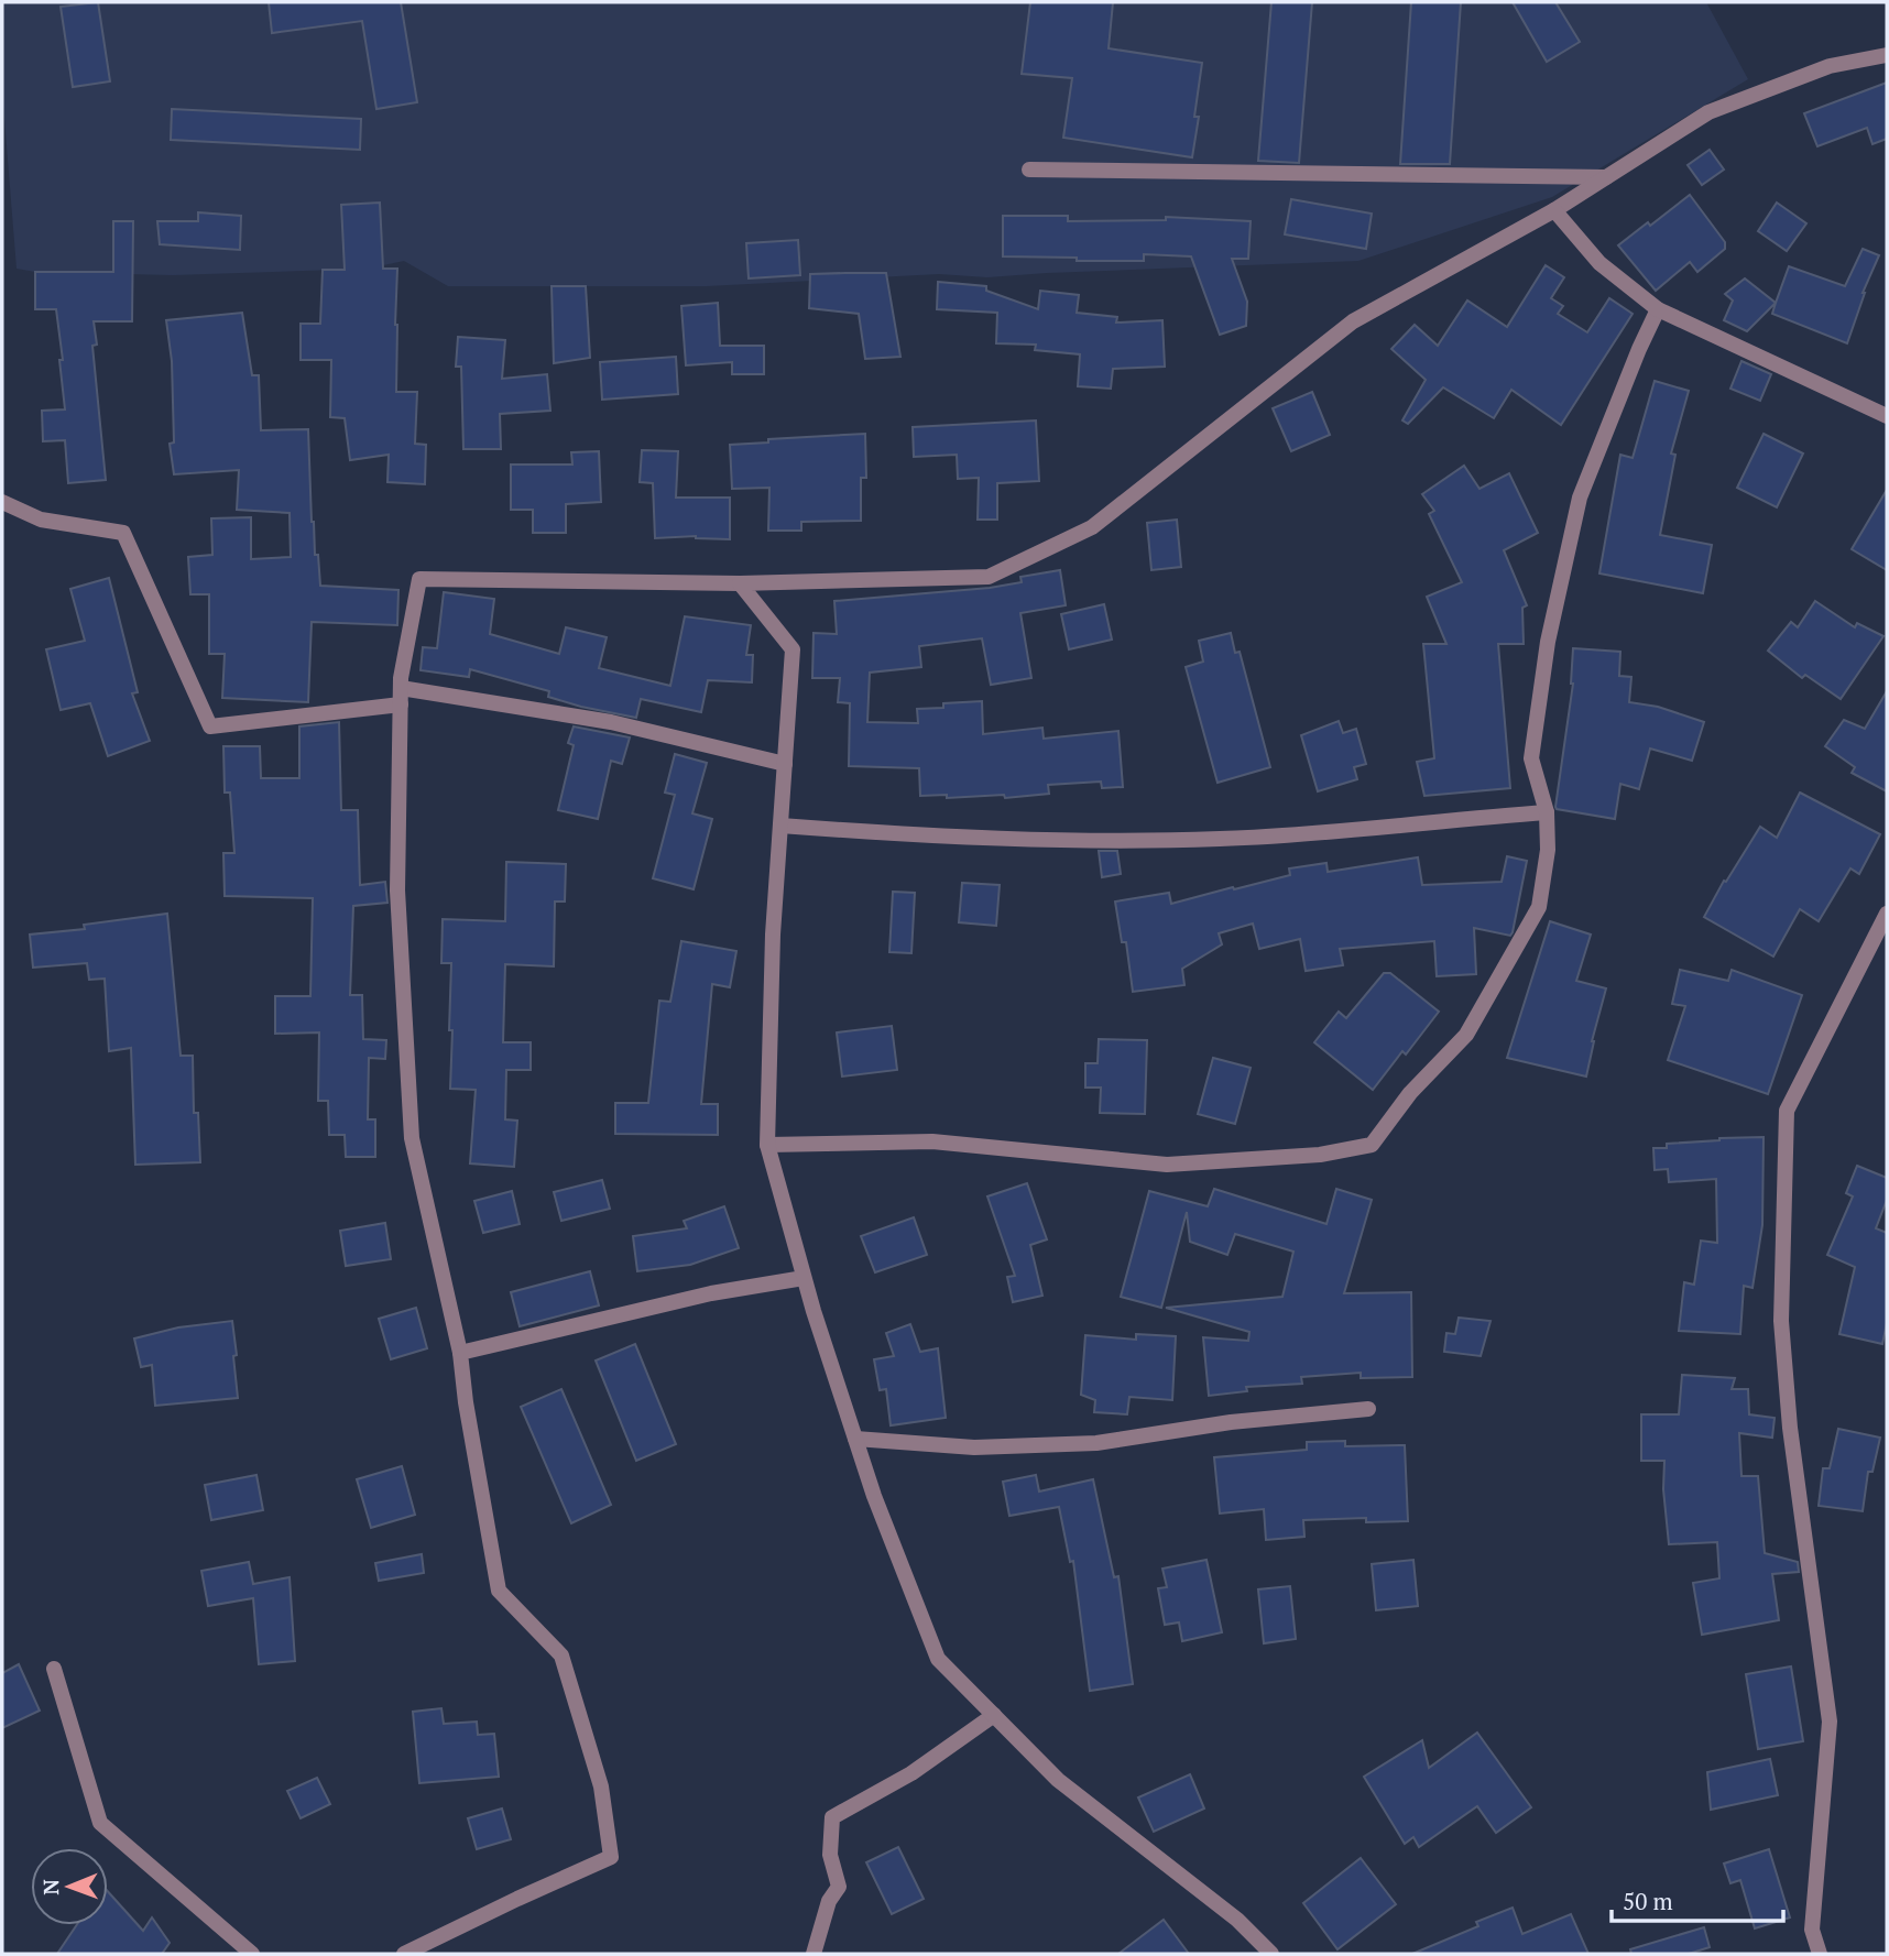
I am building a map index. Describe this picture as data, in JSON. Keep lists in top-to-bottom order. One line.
{"scale_bar":"50 m","north":"left"}
